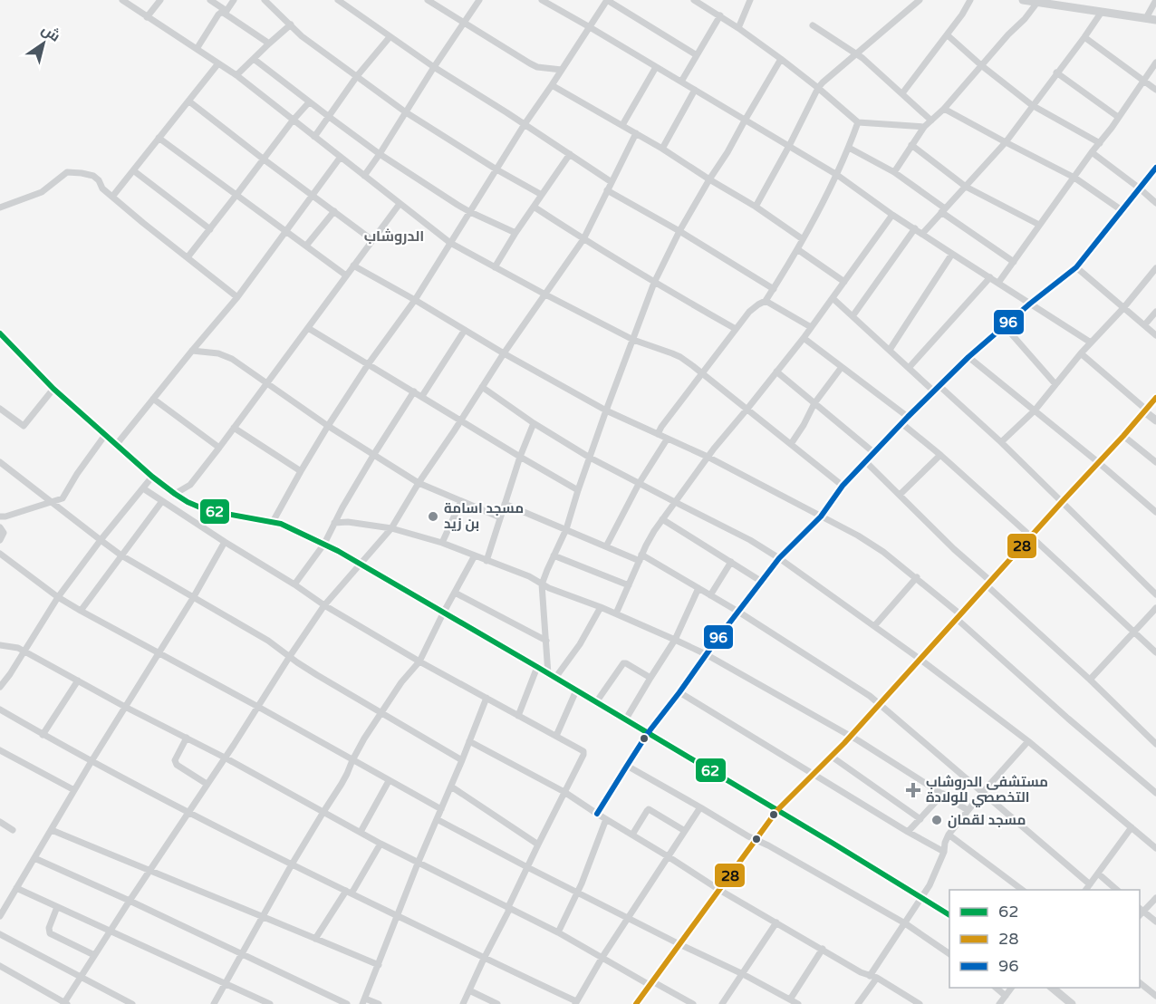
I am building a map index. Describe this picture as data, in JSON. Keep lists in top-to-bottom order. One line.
{"districts":["الدروشاب"],"places":{"other":["مسجد اسامة بن زيد","مسجد لقمان"],"health":["مستشفى الدروشاب التخصصي للولادة"]},"lines":["transit line 96","transit line 62","transit line 28"],"legend":["62","28","96"],"north":"top right"}
